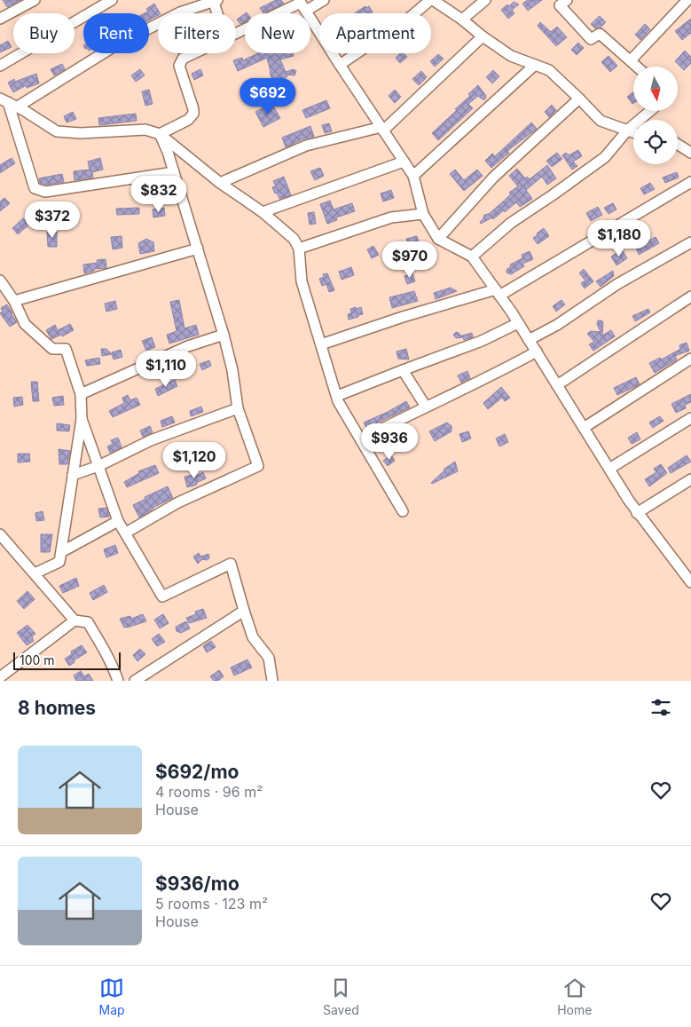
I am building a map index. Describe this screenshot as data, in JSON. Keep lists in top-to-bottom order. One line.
{"scale_bar":"100 m","north":"bottom","page":{"chip":["Buy","Rent","Filters","New","Apartment"],"price":["$692","$832","$372","$1,180","$970","$1,110","$936","$1,120"],"scale":"100 m","heading":"8 homes","list":[{"name":"$692/mo","note":"4 rooms · 96 m² · House"},{"name":"$936/mo","note":"5 rooms · 123 m² · House"}],"tabs":["Map","Saved","Home"]}}
